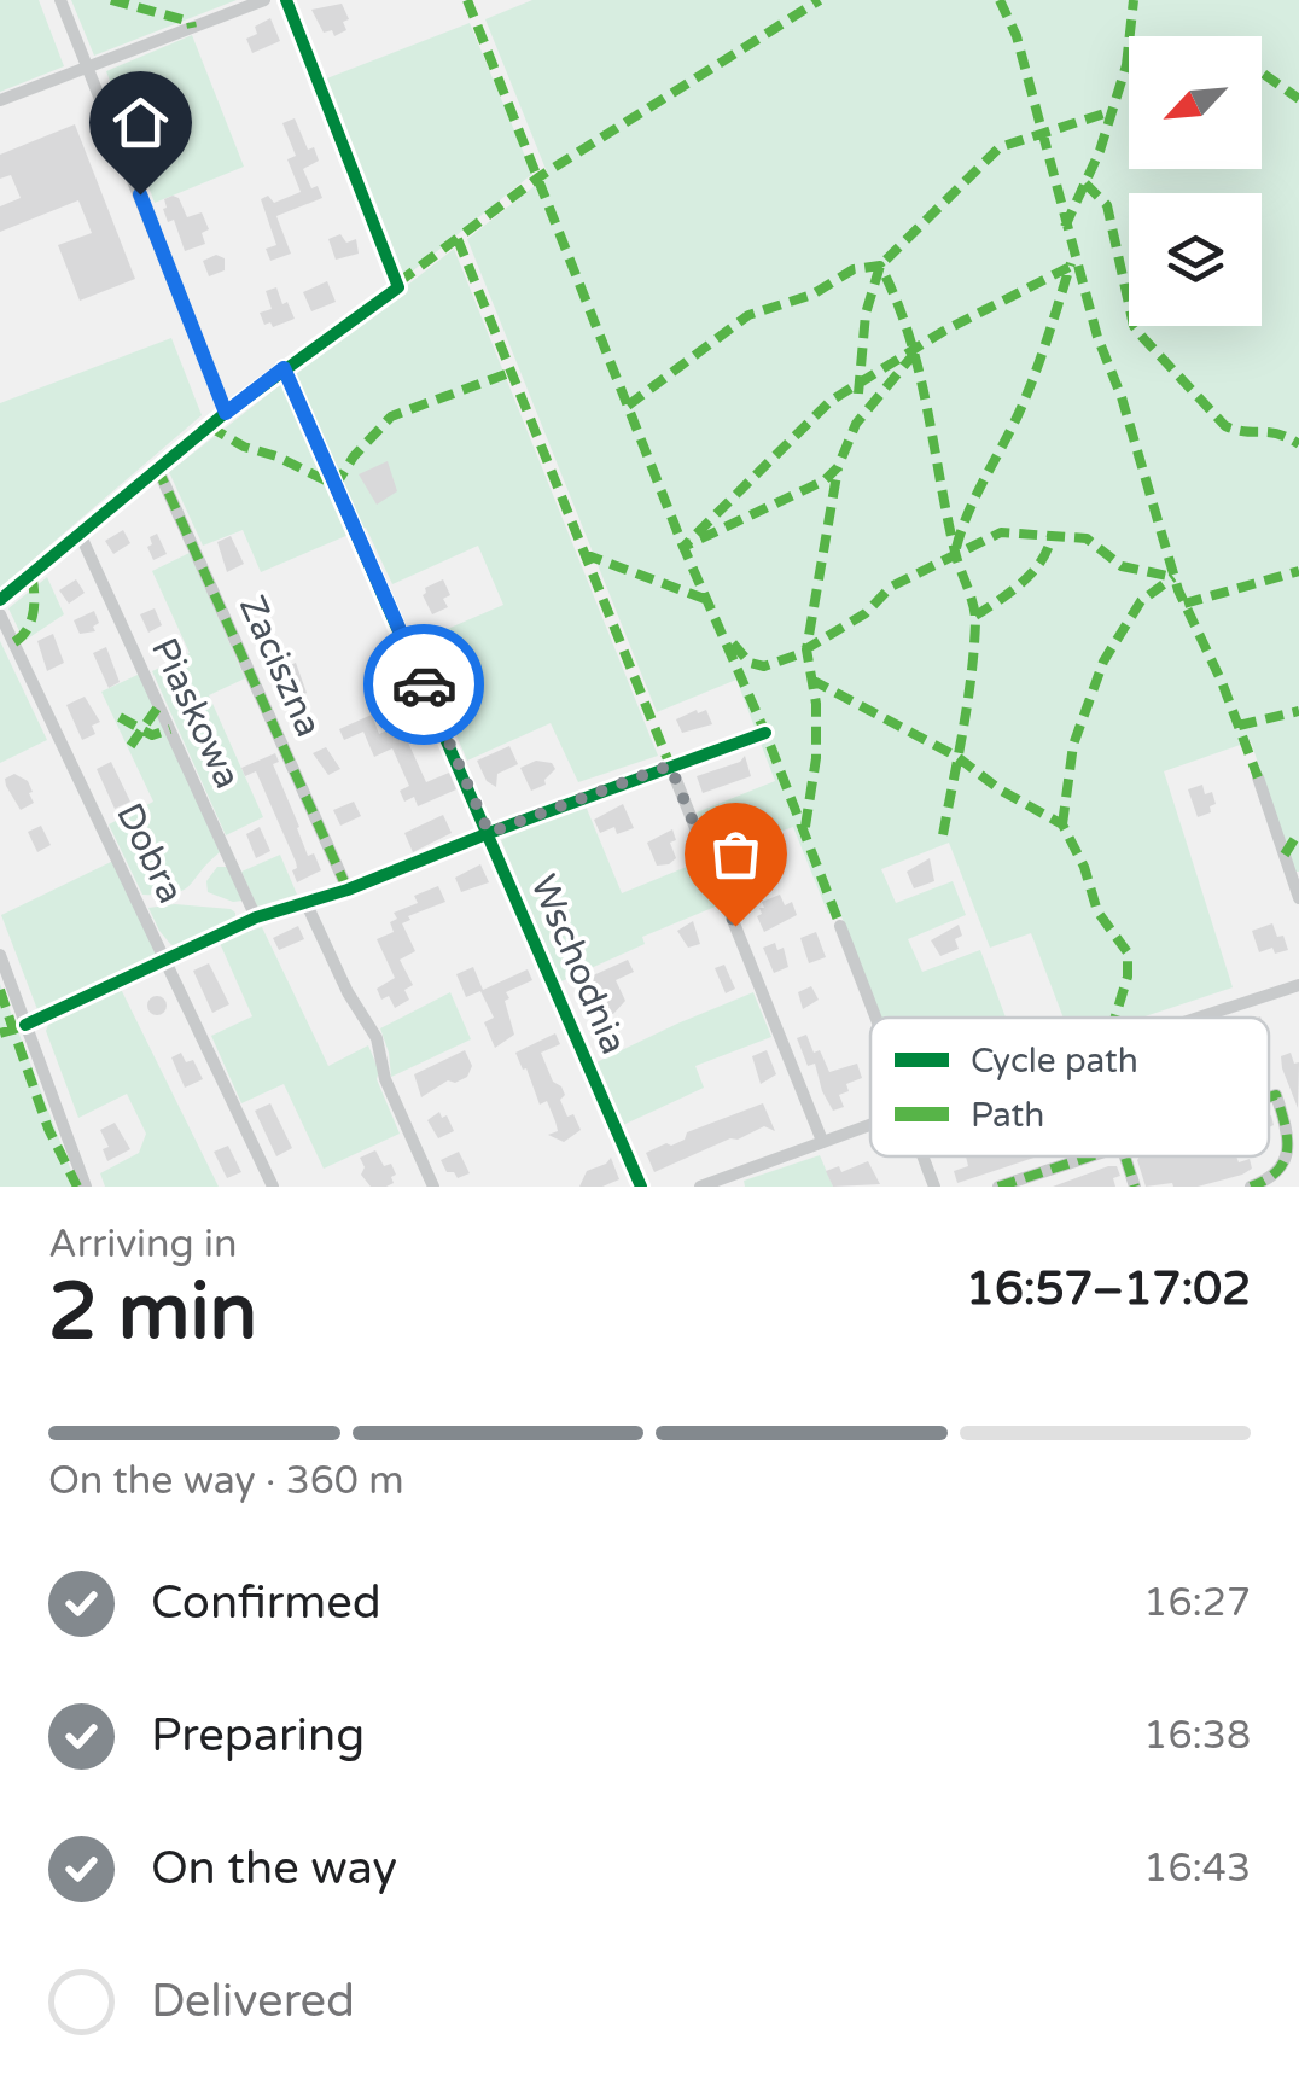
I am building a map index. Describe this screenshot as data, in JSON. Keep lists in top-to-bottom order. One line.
{"streets":{"street":["Zaciszna","Piaskowa","Dobra","Wschodnia"]},"legend":["Cycle path","Path"],"north":"bottom left","page":{"heading":["2 min","Arriving in","16:57–17:02"],"bar":"On the way · 360 m","list":[["Confirmed","16:27"],["Preparing","16:38"],["On the way","16:43"],"Delivered"]}}
